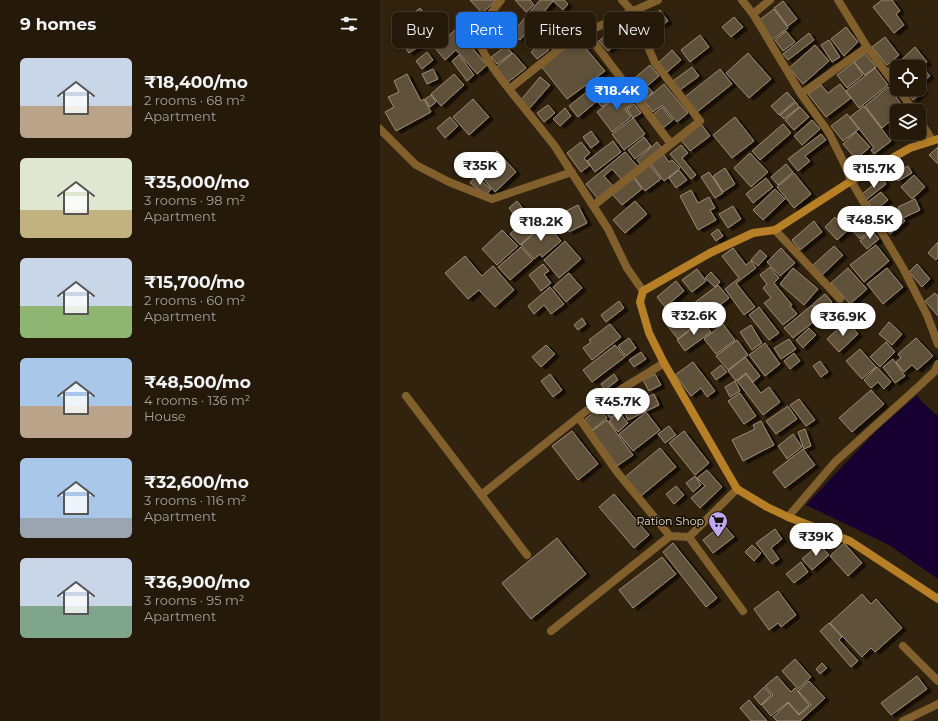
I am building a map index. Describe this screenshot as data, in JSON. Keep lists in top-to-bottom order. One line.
{"places":{"supermarket":["Ration Shop"]},"page":{"heading":"9 homes","chip":["Buy","Rent","Filters","New"],"list":[{"name":"₹18,400/mo","note":"2 rooms · 68 m² · Apartment"},{"name":"₹35,000/mo","note":"3 rooms · 98 m² · Apartment"},{"name":"₹15,700/mo","note":"2 rooms · 60 m² · Apartment"},{"name":"₹48,500/mo","note":"4 rooms · 136 m² · House"},{"name":"₹32,600/mo","note":"3 rooms · 116 m² · Apartment"},{"name":"₹36,900/mo","note":"3 rooms · 95 m² · Apartment"}],"price":["₹18.4K","₹35K","₹15.7K","₹48.5K","₹18.2K","₹32.6K","₹36.9K","₹45.7K","₹39K"]}}
